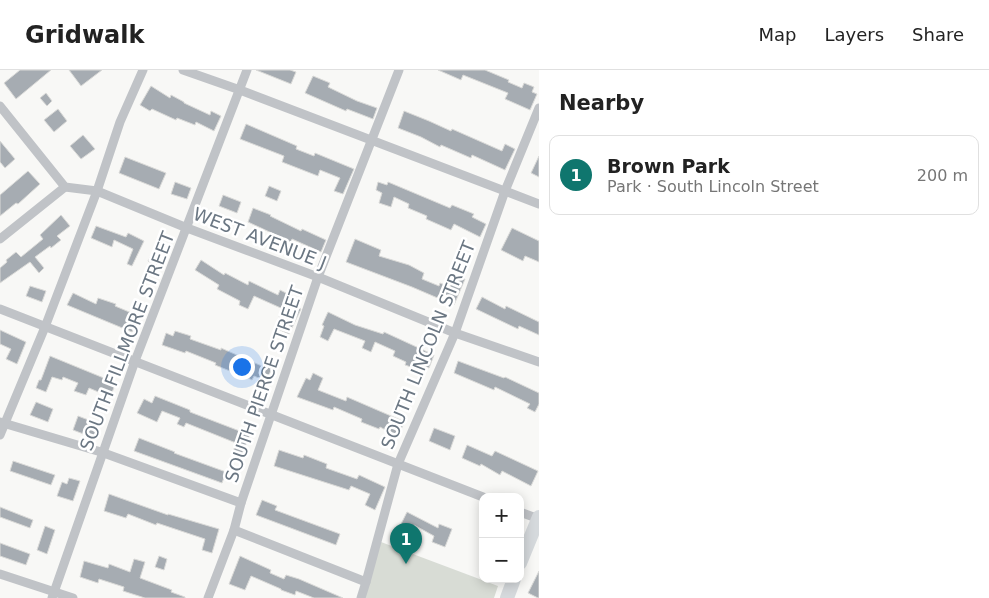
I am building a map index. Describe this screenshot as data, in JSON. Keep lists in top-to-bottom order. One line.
{"streets":{"street":["WEST AVENUE J","SOUTH FILLMORE STREET","SOUTH LINCOLN STREET","SOUTH PIERCE STREET"]},"crossings":[["WEST AVENUE J","SOUTH FILLMORE STREET"],["WEST AVENUE J","SOUTH LINCOLN STREET"],["WEST AVENUE J","SOUTH PIERCE STREET"]],"page":{"header":"Gridwalk","nav":["Map","Layers","Share"],"heading":"Nearby","list":[{"mark":"1","name":"Brown Park","note":"Park · South Lincoln Street","value":"200 m"}],"map_buttons":["+","−"],"pins":"1"}}
